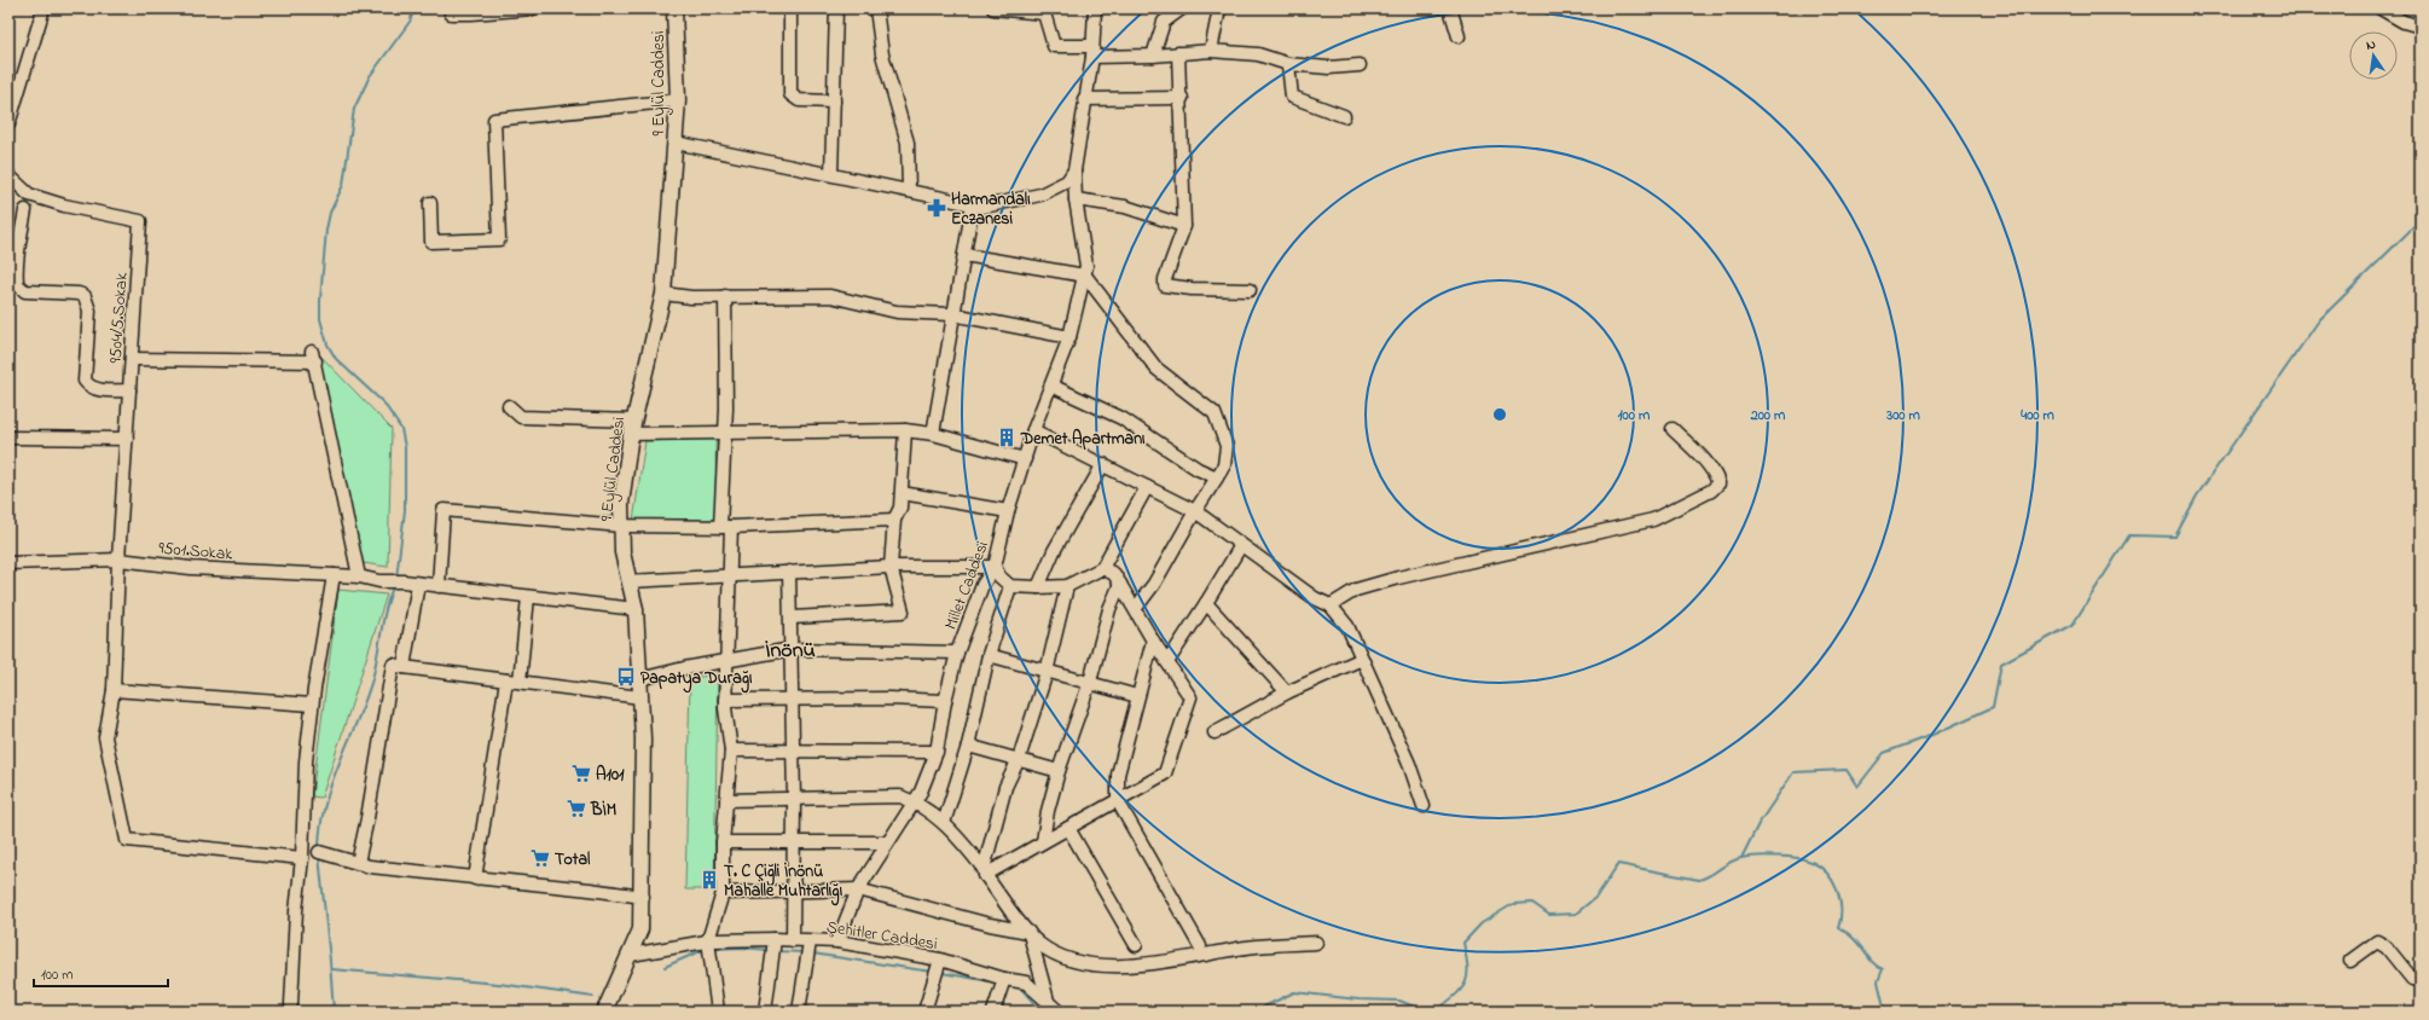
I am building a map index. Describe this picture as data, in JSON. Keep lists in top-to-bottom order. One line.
{"streets":{"main road":["9 Eylül Caddesi"],"street":["9504/5.Sokak","9501.Sokak","Millet Caddesi","Şehitler Caddesi"]},"crossings":[["9 Eylül Caddesi","9501.Sokak"],["9 Eylül Caddesi","Şehitler Caddesi"],["9504/5.Sokak","9501.Sokak"],["Millet Caddesi","Şehitler Caddesi"]],"districts":["İnönü"],"places":{"pharmacy":["Harmandalı Eczanesi"],"building":["Demet Apartmanı","T. C Çiğli İnönü Mahalle Muhtarlığı"],"bus stop":["Papatya Durağı"],"supermarket":["A101","BİM","Total"]},"scale_bar":"100 m","north":"top","rings":["100 m","200 m","300 m","400 m"]}
